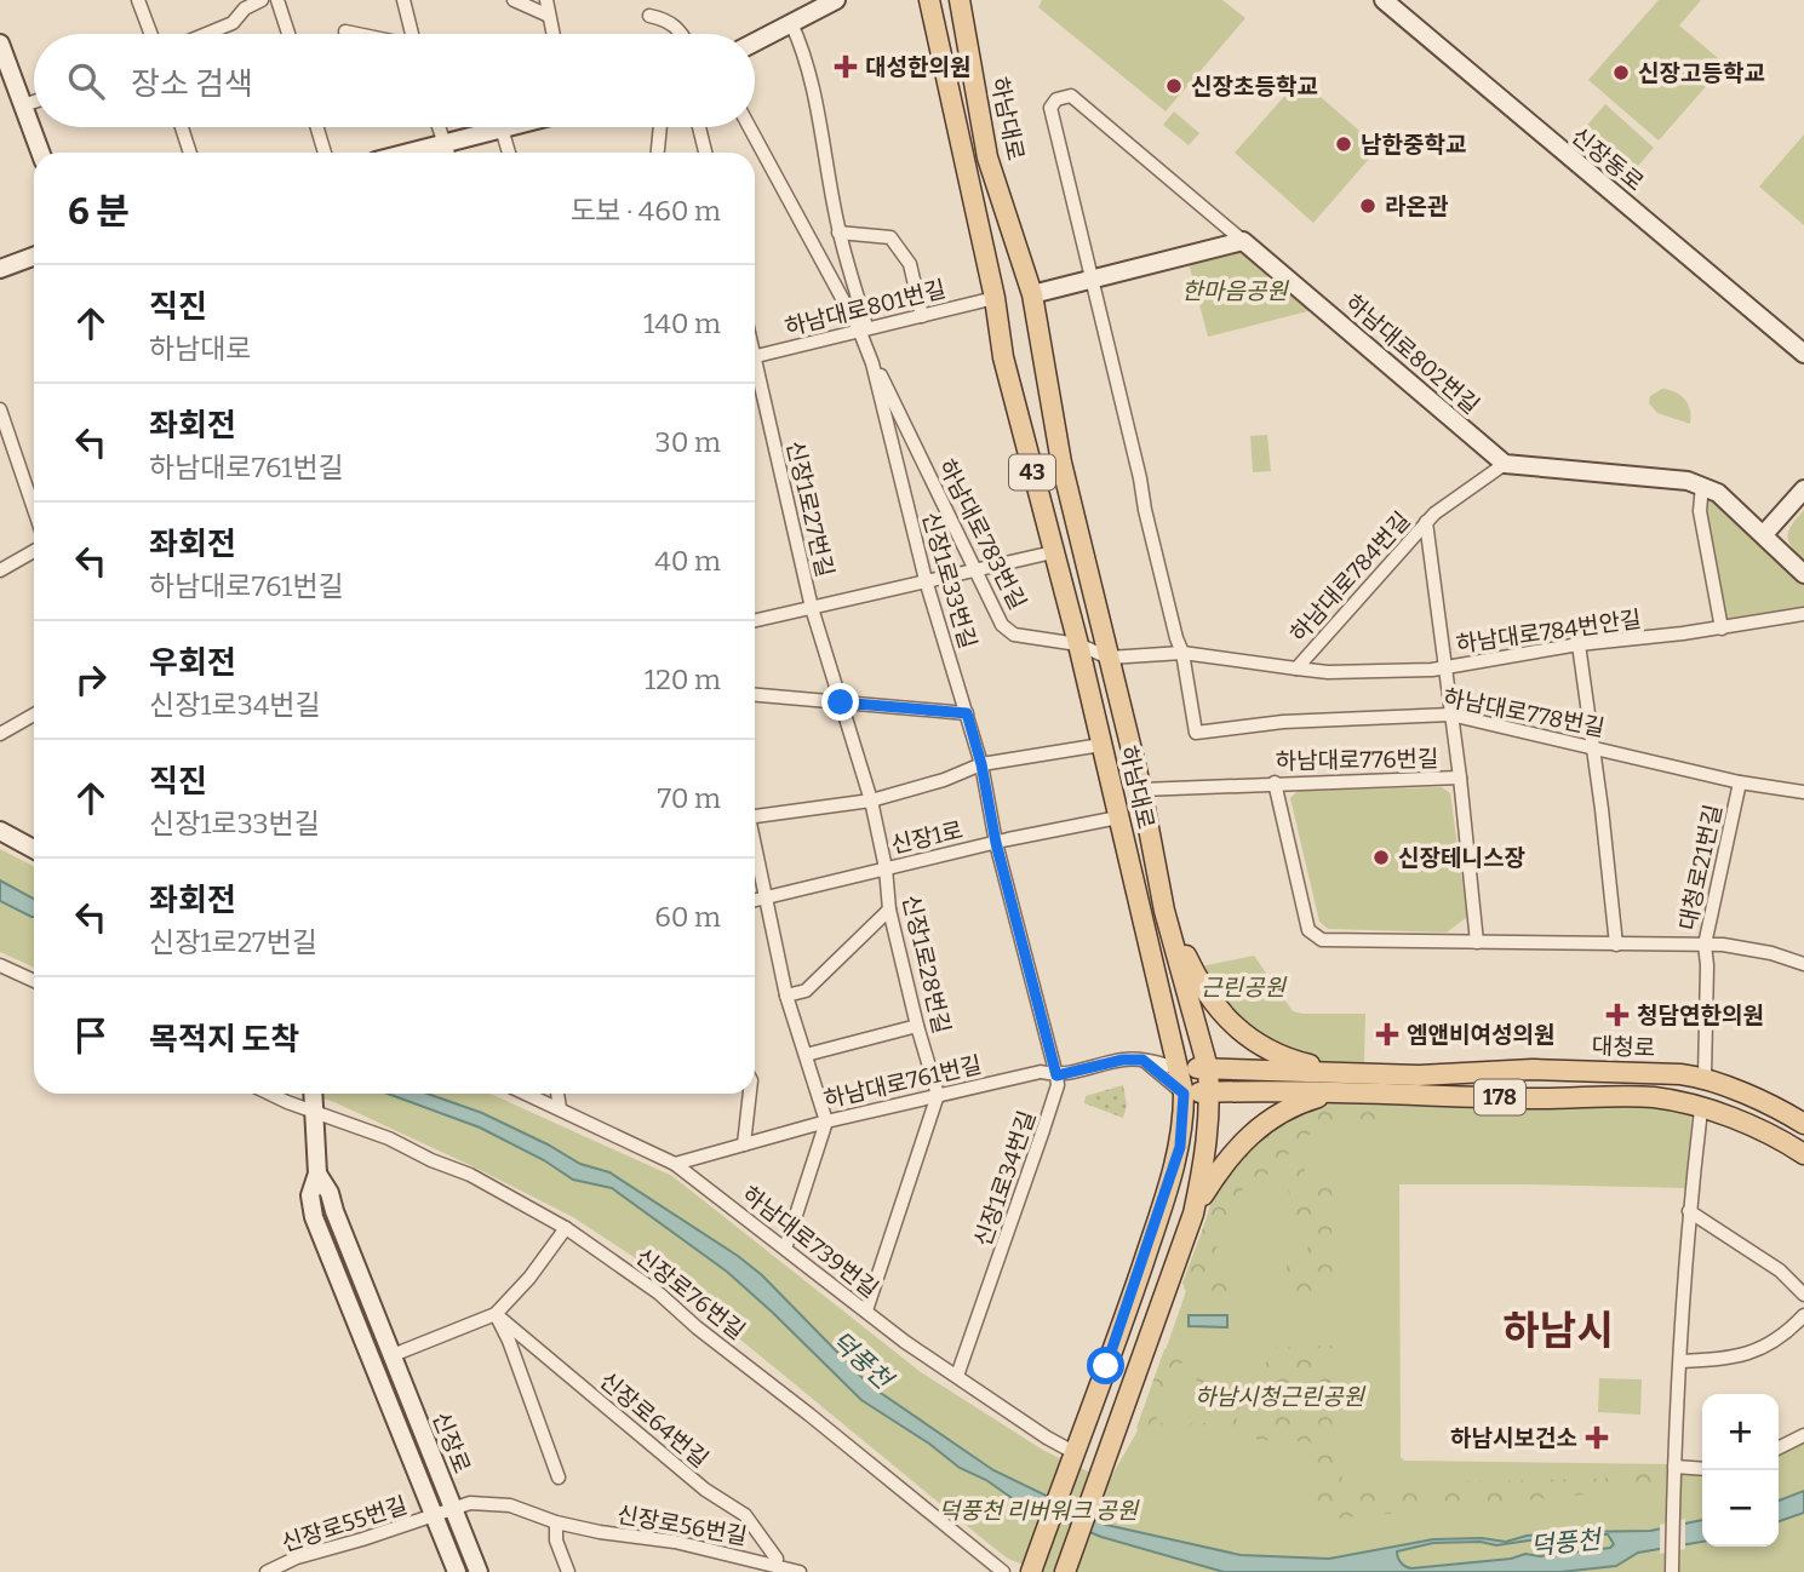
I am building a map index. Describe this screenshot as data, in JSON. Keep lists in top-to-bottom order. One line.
{"streets":{"main road":["하남대로","43","대청로","178"],"street":["신장동로","하남대로801번길","하남대로802번길","신장1로27번길","하남대로783번길","하남대로784번길","신장1로33번길","하남대로784번안길","하남대로778번길","하남대로776번길","신장1로","대청로21번길","신장1로28번길","하남대로761번길","신장1로34번길","하남대로739번길","신장로76번길","신장로64번길","신장로","신장로55번길","신장로56번길"]},"crossings":[["하남대로","하남대로801번길"],["하남대로","하남대로783번길"],["하남대로","하남대로784번길"],["하남대로","하남대로776번길"],["하남대로","신장1로"],["하남대로","대청로"],["하남대로","하남대로761번길"],["하남대로","하남대로739번길"],["하남대로801번길","신장1로33번길"],["하남대로802번길","하남대로784번길"],["신장1로27번길","신장1로"],["신장1로27번길","신장1로28번길"],["하남대로783번길","하남대로784번길"],["하남대로783번길","신장1로33번길"],["하남대로784번길","하남대로784번안길"],["하남대로784번길","하남대로778번길"],["신장1로33번길","신장1로"],["신장1로33번길","신장1로34번길"],["하남대로778번길","대청로21번길"],["신장1로","신장1로28번길"],["신장1로","신장1로34번길"],["대청로21번길","대청로"],["신장1로28번길","하남대로761번길"],["대청로","하남대로761번길"],["하남대로761번길","신장1로34번길"],["하남대로761번길","하남대로739번길"],["신장1로34번길","하남대로739번길"],["신장로76번길","신장로"],["신장로64번길","신장로56번길"],["신장로","신장로55번길"],["신장로","신장로56번길"],["신장로55번길","신장로56번길"]],"districts":["하남시"],"water":["덕풍천"],"parks":["한마음공원","근린공원","하남시청근린공원","덕풍천 리버워크 공원"],"places":{"health":["대성한의원","청담연한의원","엠앤비여성의원","하남시보건소"],"other":["신장고등학교","신장초등학교","남한중학교","라온관","신장테니스장"]},"page":{"search":"장소 검색","heading":["6 분","도보 · 460 m"],"list":[["직진","하남대로","140 m"],["좌회전","하남대로761번길","30 m"],["좌회전","하남대로761번길","40 m"],["우회전","신장1로34번길","120 m"],["직진","신장1로33번길","70 m"],["좌회전","신장1로27번길","60 m"],"목적지 도착"],"map_buttons":["+","−"]}}
